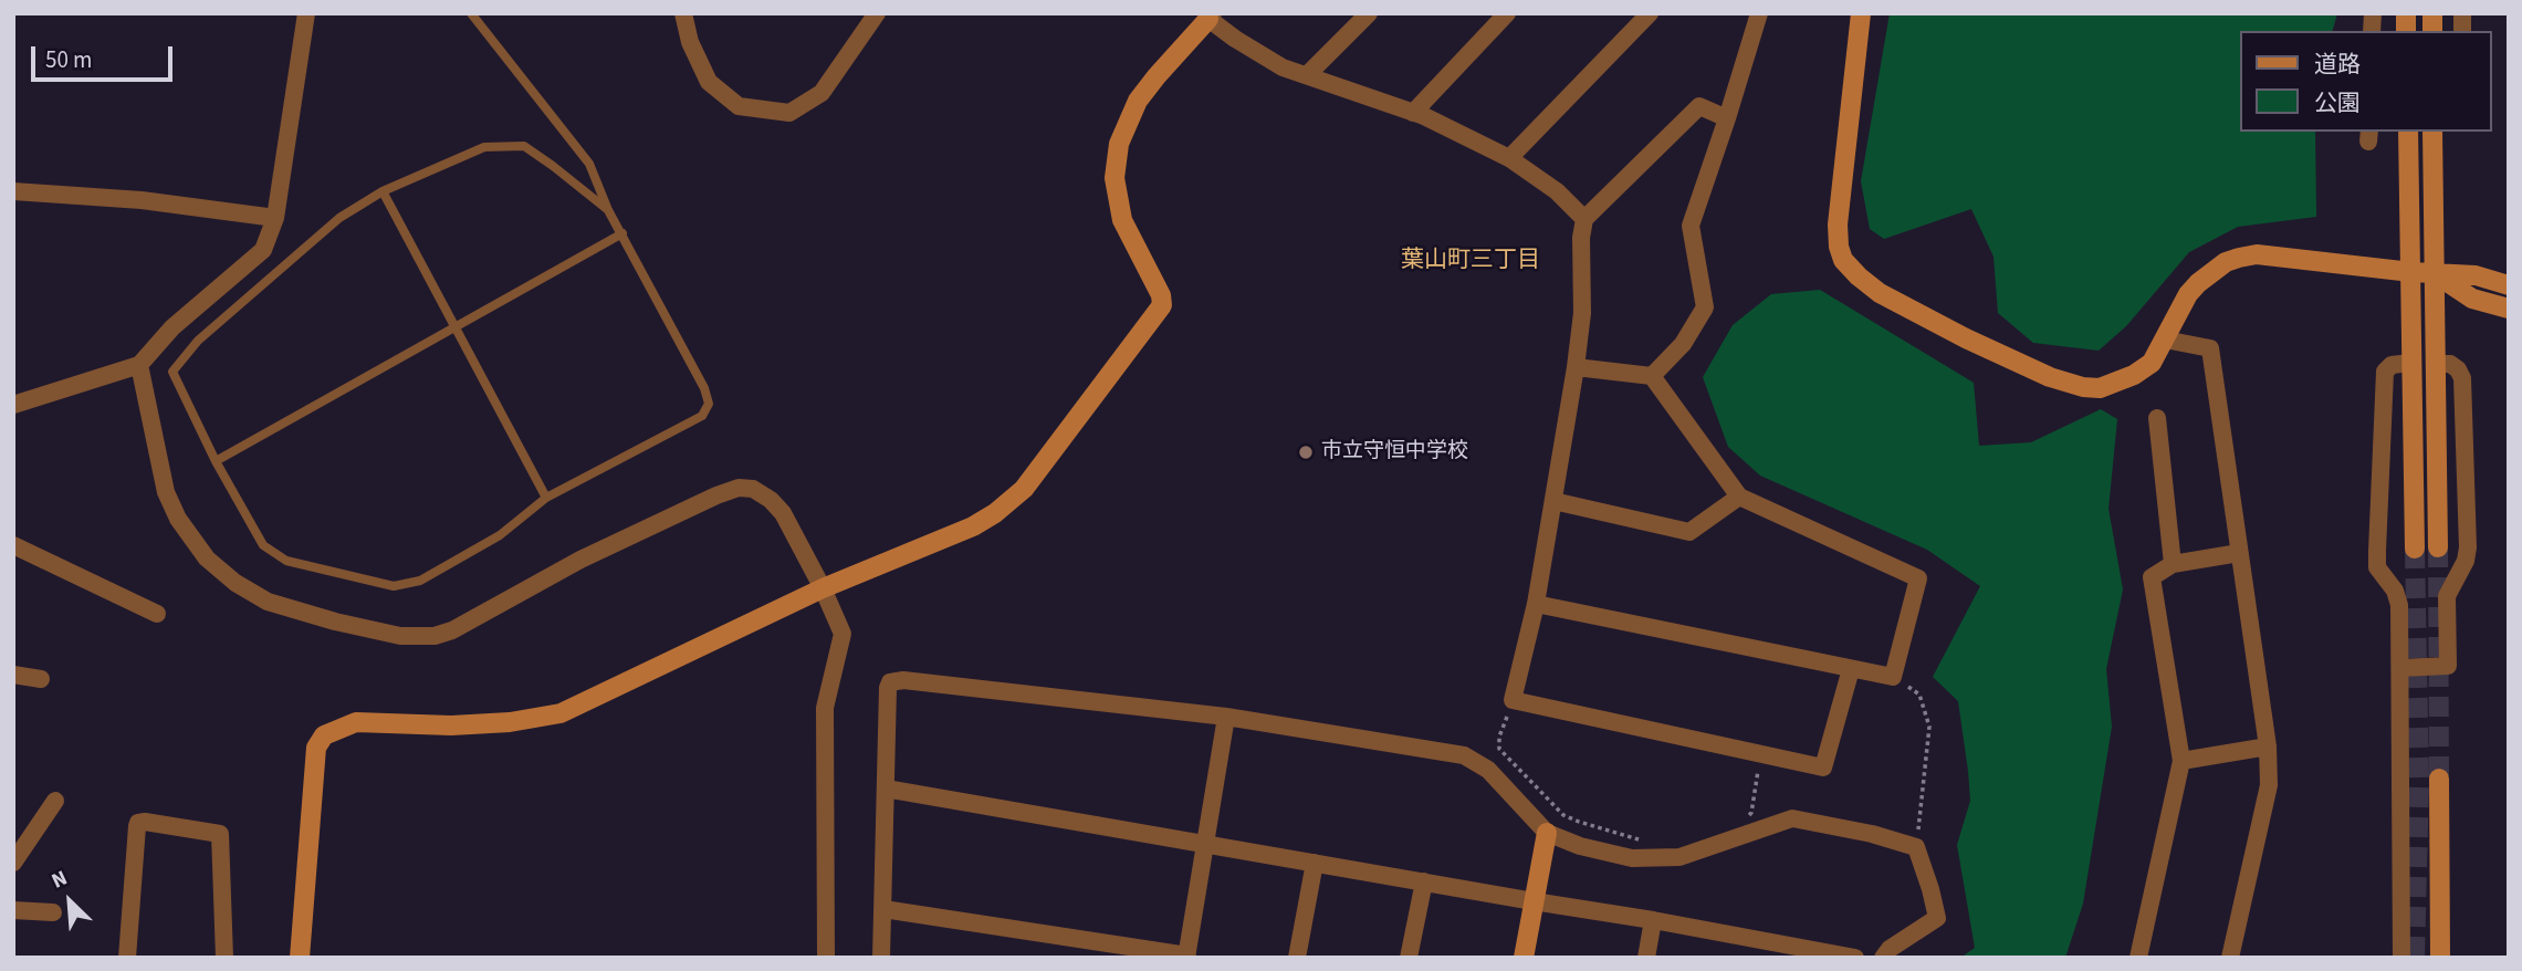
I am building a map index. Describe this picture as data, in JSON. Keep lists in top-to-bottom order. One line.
{"districts":["葉山町三丁目"],"places":["市立守恒中学校"],"legend":["道路","公園"],"scale_bar":"50 m","north":"top left"}
